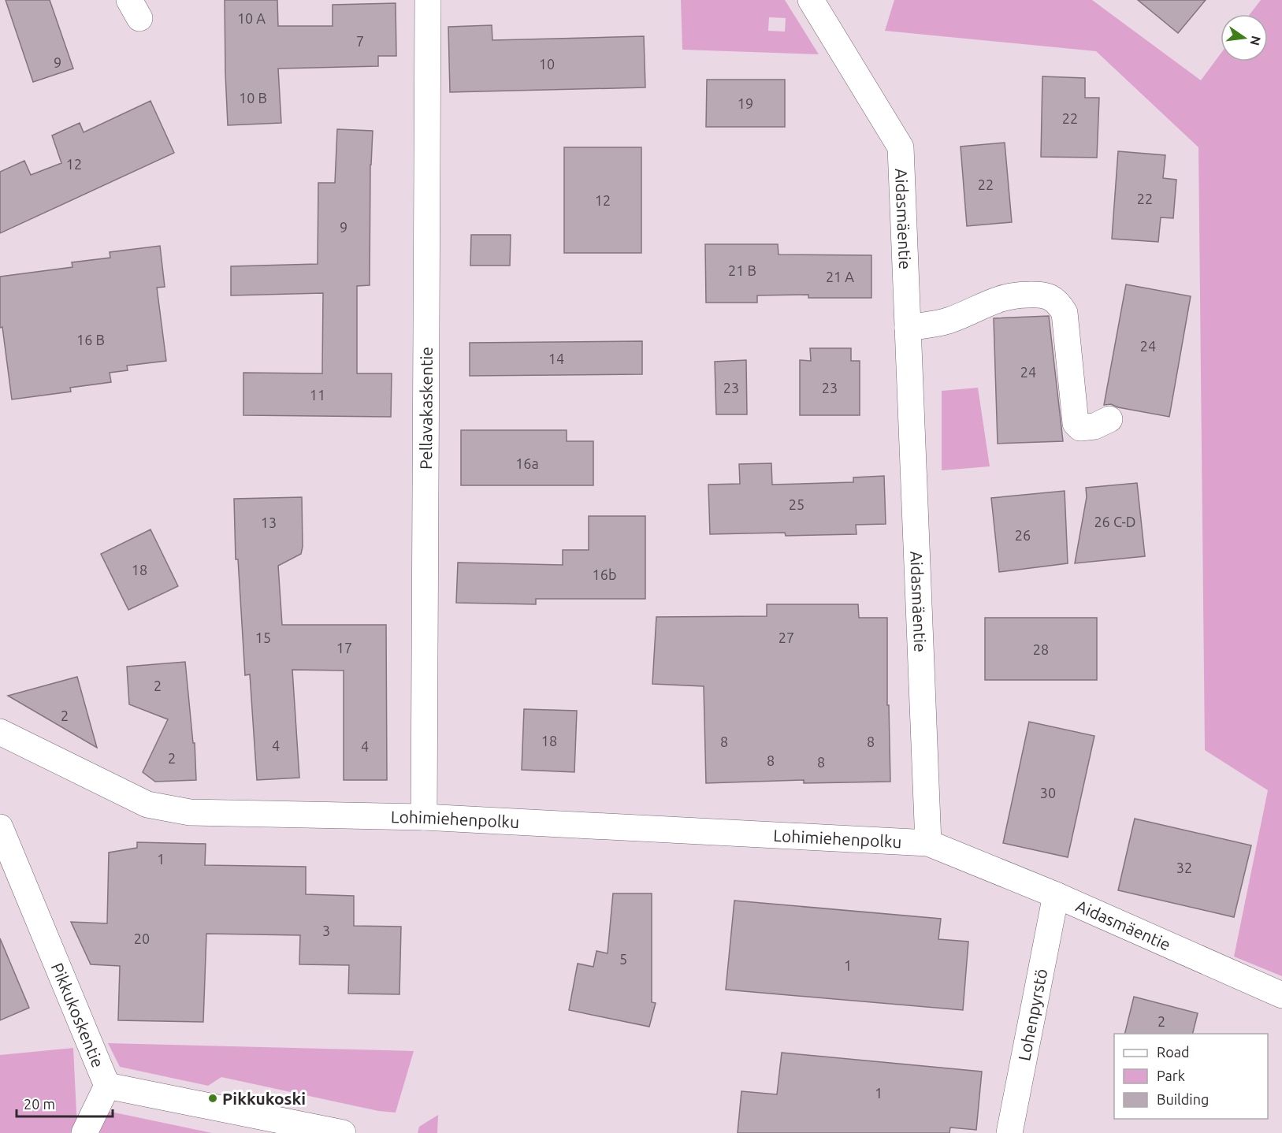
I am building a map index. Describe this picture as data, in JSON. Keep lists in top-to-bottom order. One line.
{"streets":{"street":["Aidasmäentie","Pellavakaskentie","Lohimiehenpolku","Lohenpyrstö","Pikkukoskentie"]},"crossings":[["Aidasmäentie","Lohimiehenpolku"],["Aidasmäentie","Lohenpyrstö"],["Pellavakaskentie","Lohimiehenpolku"]],"places":["Pikkukoski"],"house_numbers":["10 A","7","9","10","10 B","19","22","12","22","22","12","9","21 B","21 A","16 B","24","14","24","23","23","11","16a","25","26 C-D","13","26","18","16b","15","27","17","28","2","2","18","8","8","4","4","2","8","8","30","1","32","3","20","5","1","2","1"],"legend":["Road","Park","Building"],"scale_bar":"20 m","north":"right"}
